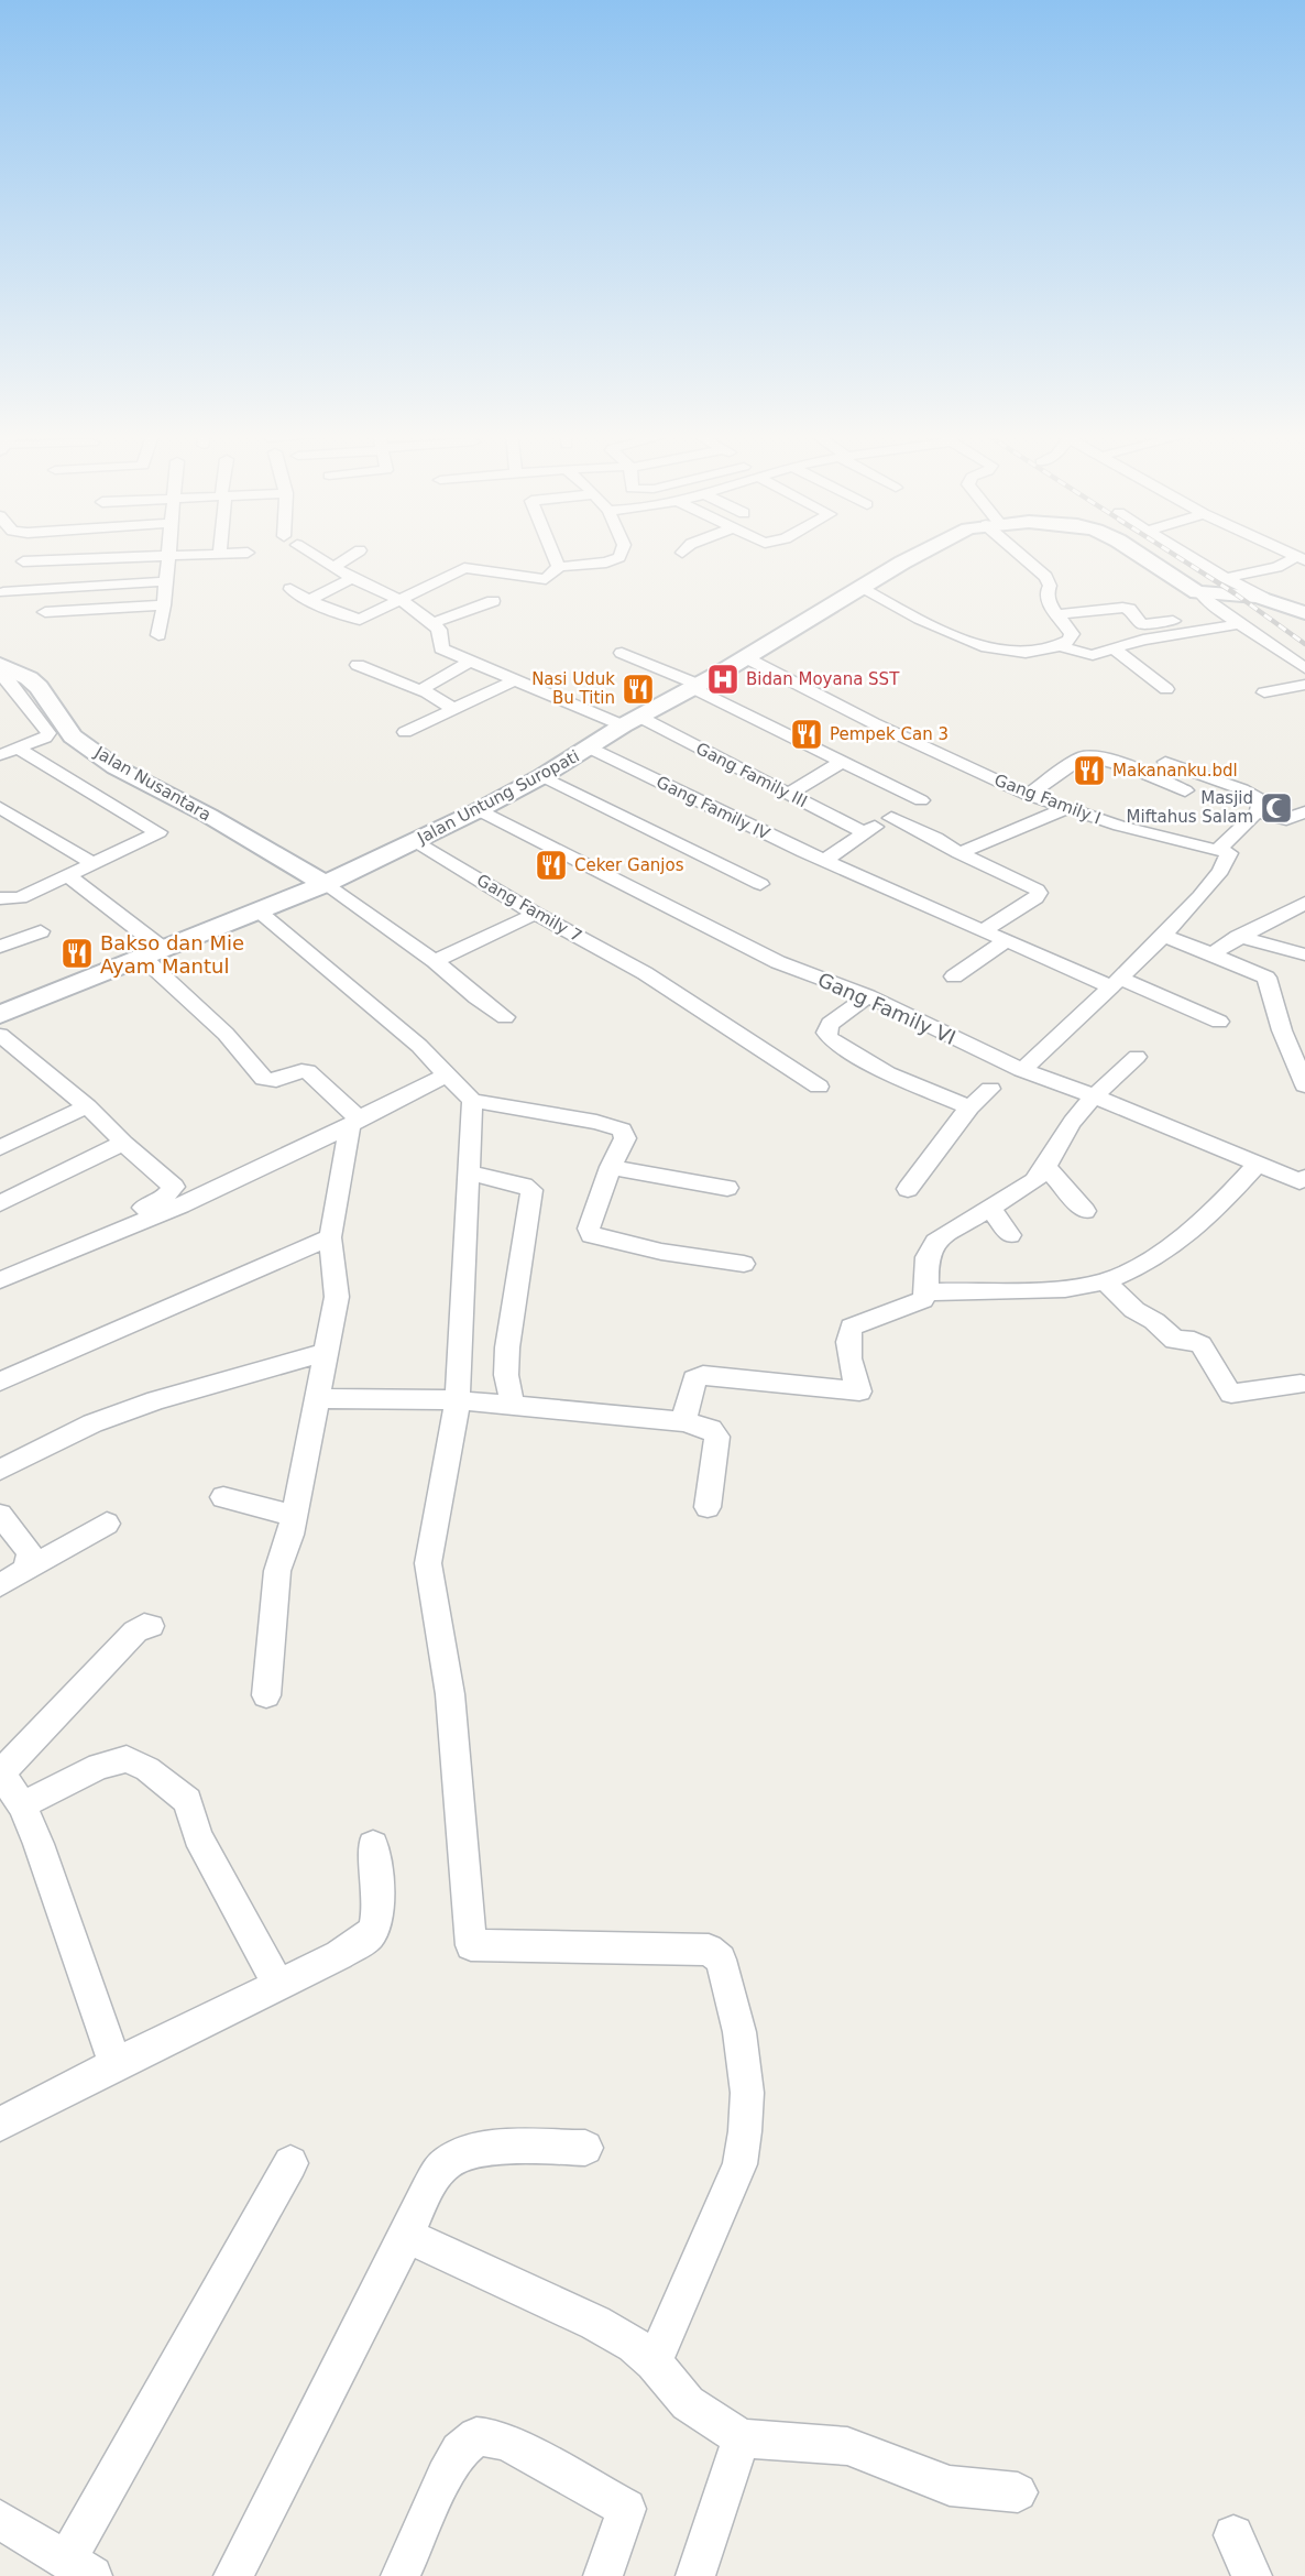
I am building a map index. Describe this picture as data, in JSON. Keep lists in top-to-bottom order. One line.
{"streets":{"main road":["Jalan Nusantara","Jalan Untung Suropati"],"street":["Gang Family III","Gang Family I","Gang Family IV","Gang Family 7","Gang Family VI"]},"crossings":[["Gang Family III","Jalan Untung Suropati"],["Jalan Nusantara","Jalan Untung Suropati"],["Jalan Untung Suropati","Gang Family I"],["Jalan Untung Suropati","Gang Family IV"],["Jalan Untung Suropati","Gang Family 7"],["Jalan Untung Suropati","Gang Family VI"]],"places":{"hospital":["Bidan Moyana SST"],"restaurant":["Nasi Uduk Bu Titin","Pempek Can 3","Makananku.bdl","Ceker Ganjos","Bakso dan Mie Ayam Mantul"],"mosque":["Masjid Miftahus Salam"]}}
